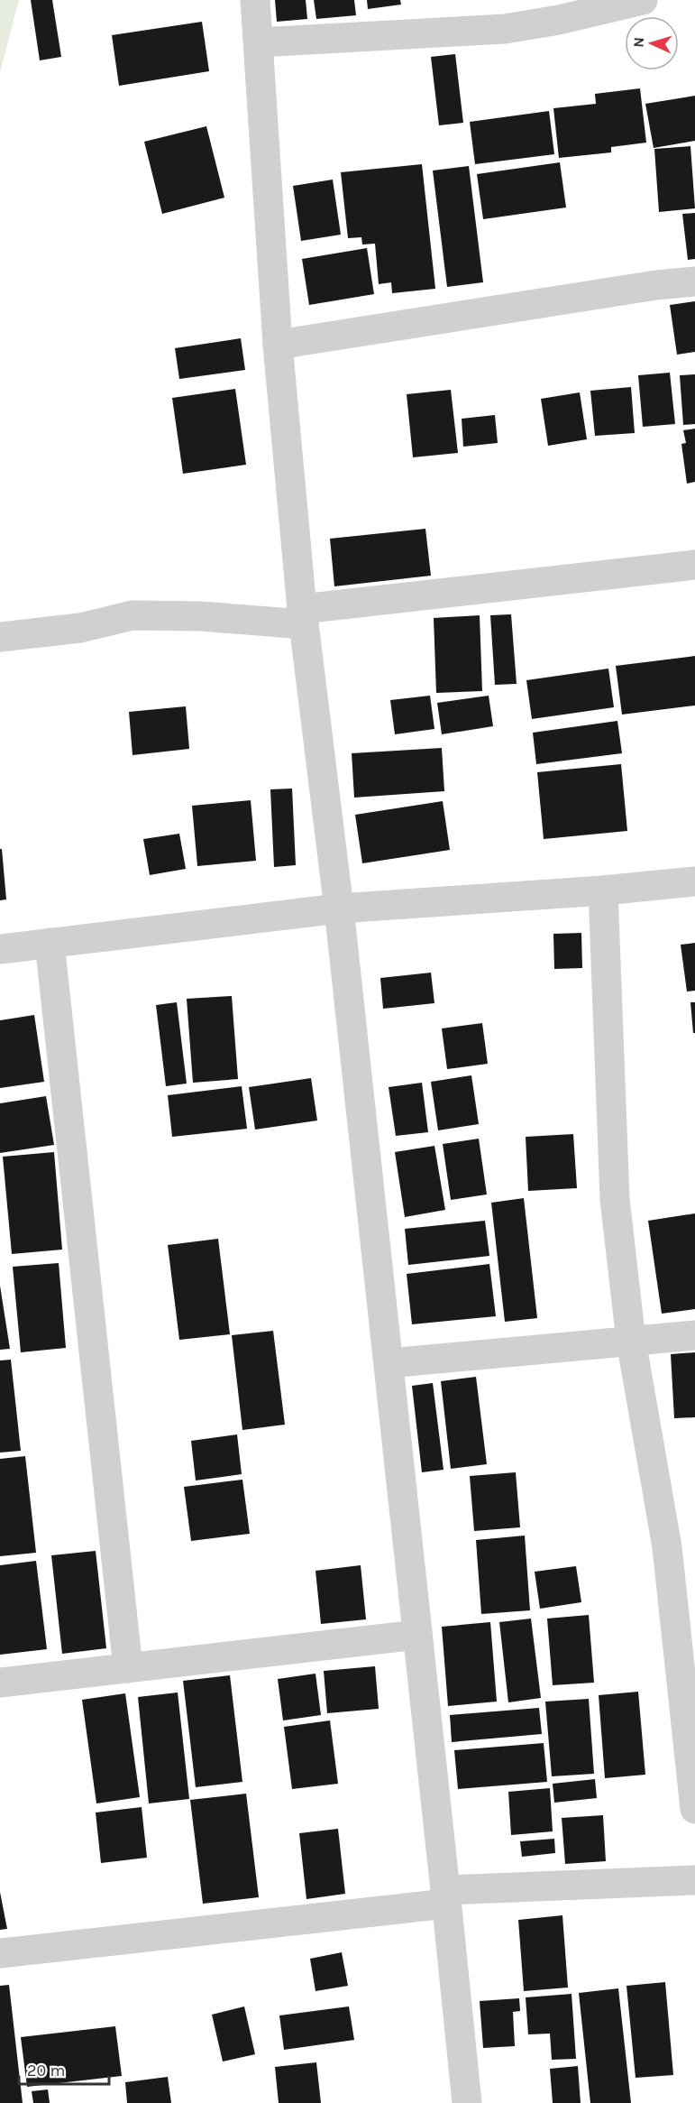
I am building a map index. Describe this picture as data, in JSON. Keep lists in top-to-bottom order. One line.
{"scale_bar":"20 m","north":"left"}
